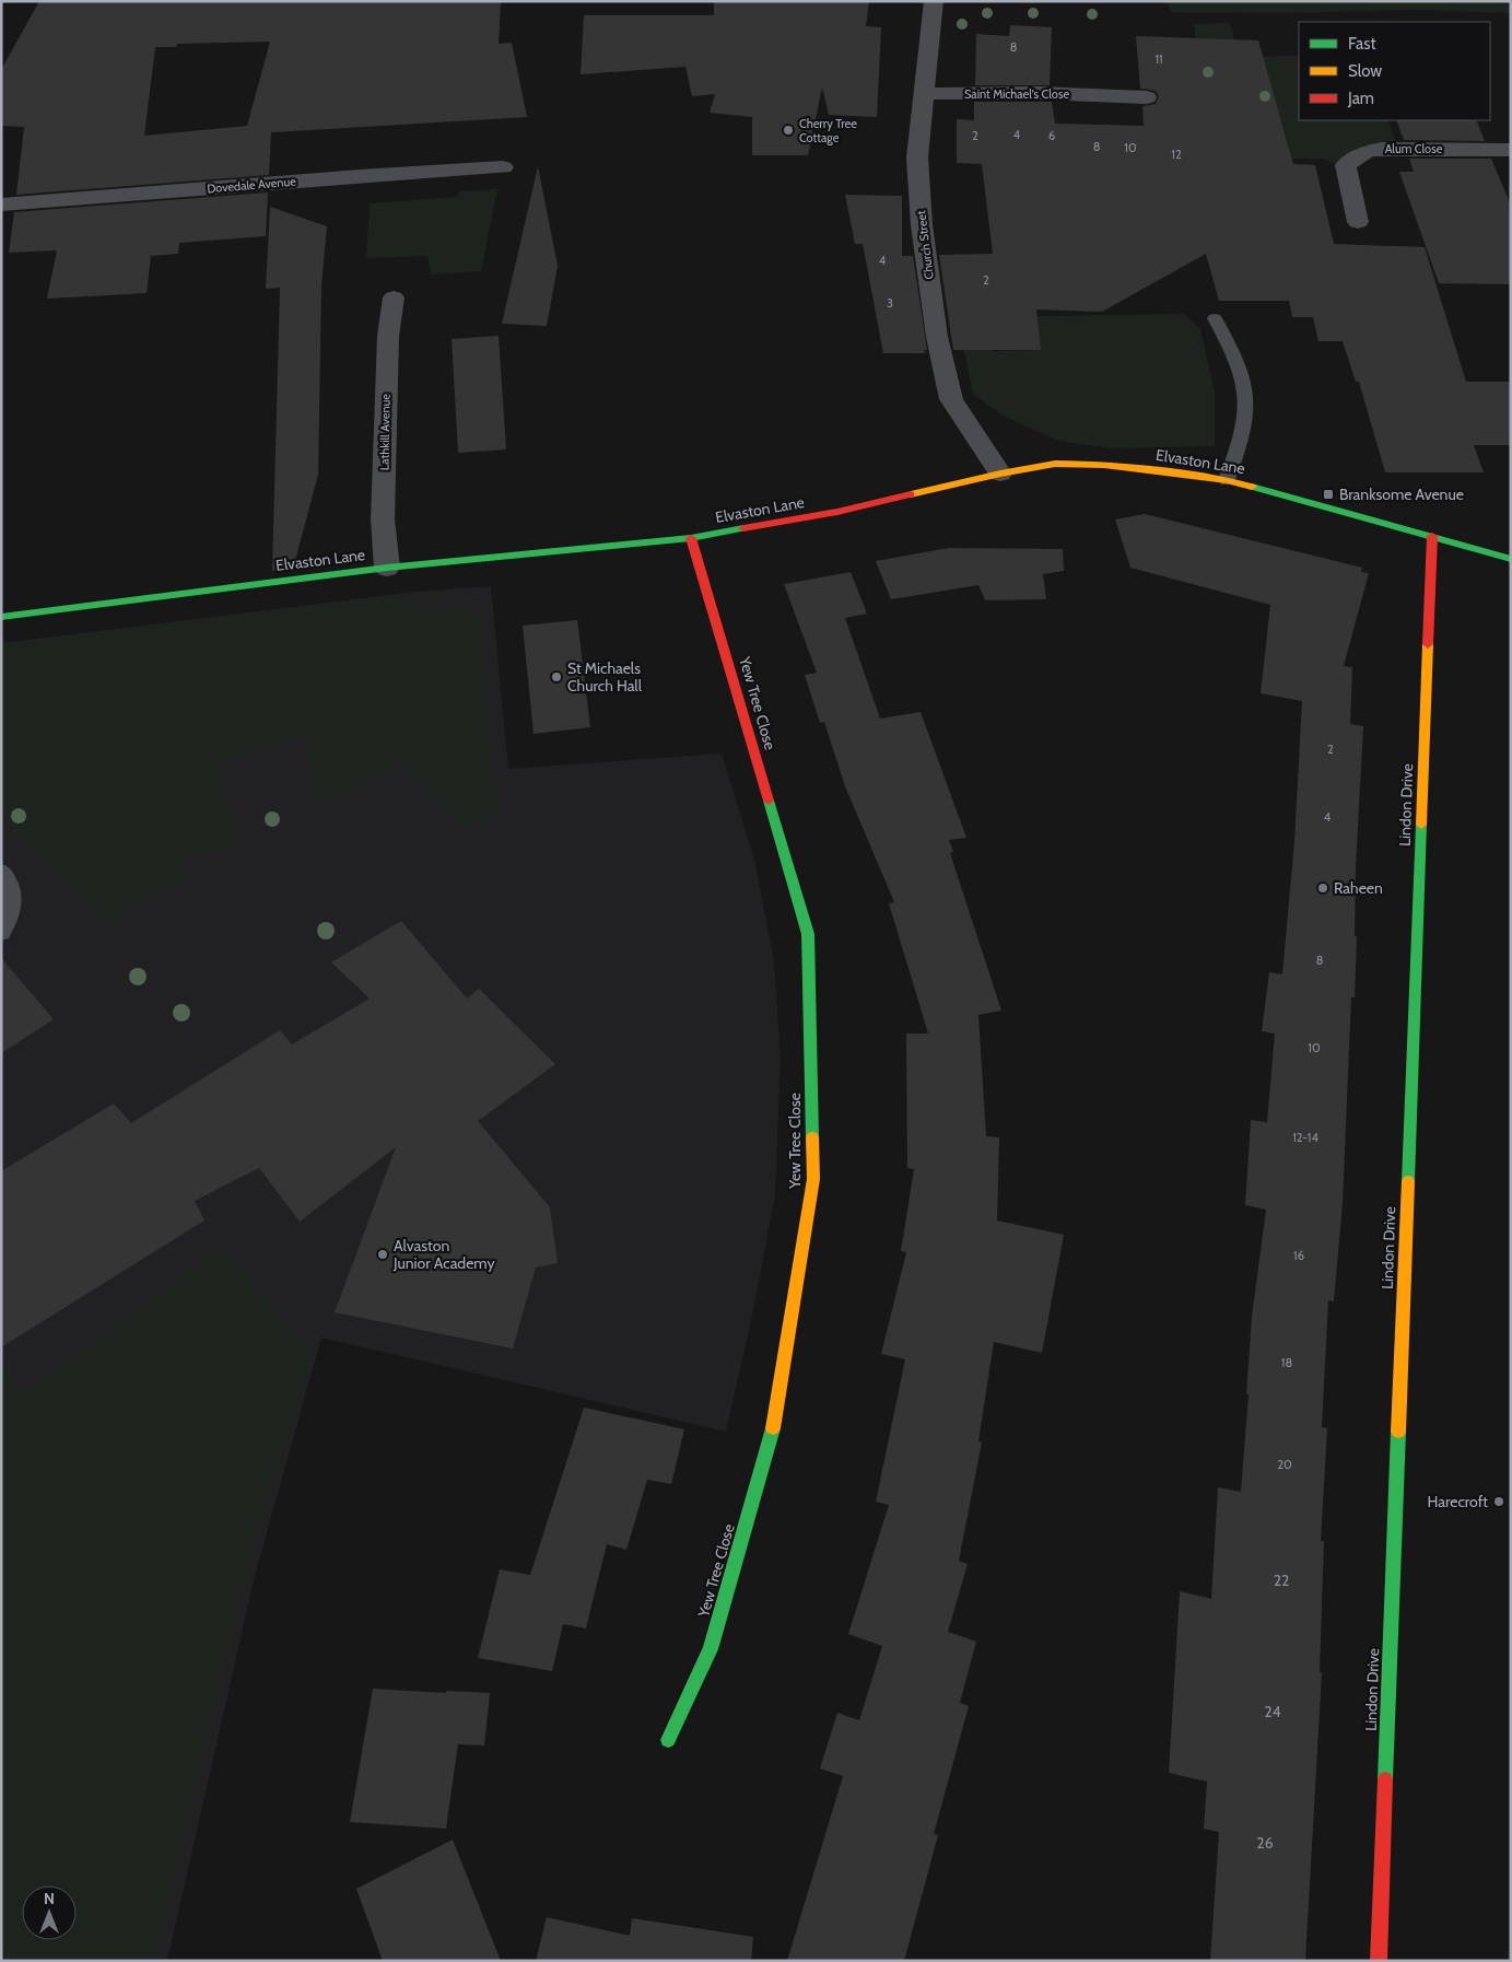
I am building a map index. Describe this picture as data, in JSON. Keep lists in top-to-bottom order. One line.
{"streets":{"street":["Saint Michael's Close","Alum Close","Dovedale Avenue","Church Street","Lathkill Avenue","Elvaston Lane","Yew Tree Close","Lindon Drive"]},"crossings":[["Saint Michael's Close","Church Street"],["Church Street","Elvaston Lane"],["Lathkill Avenue","Elvaston Lane"],["Elvaston Lane","Yew Tree Close"],["Elvaston Lane","Lindon Drive"]],"places":{"other":["Cherry Tree Cottage","St Michaels Church Hall","Raheen","Alvaston Junior Academy","Harecroft"],"transit":["Branksome Avenue"]},"house_numbers":["8","11","4","2","6","8","10","12","4","2","3","2","4","8","10","12-14","16","18","20","22","24","26"],"legend":["Fast","Slow","Jam"],"north":"top"}
